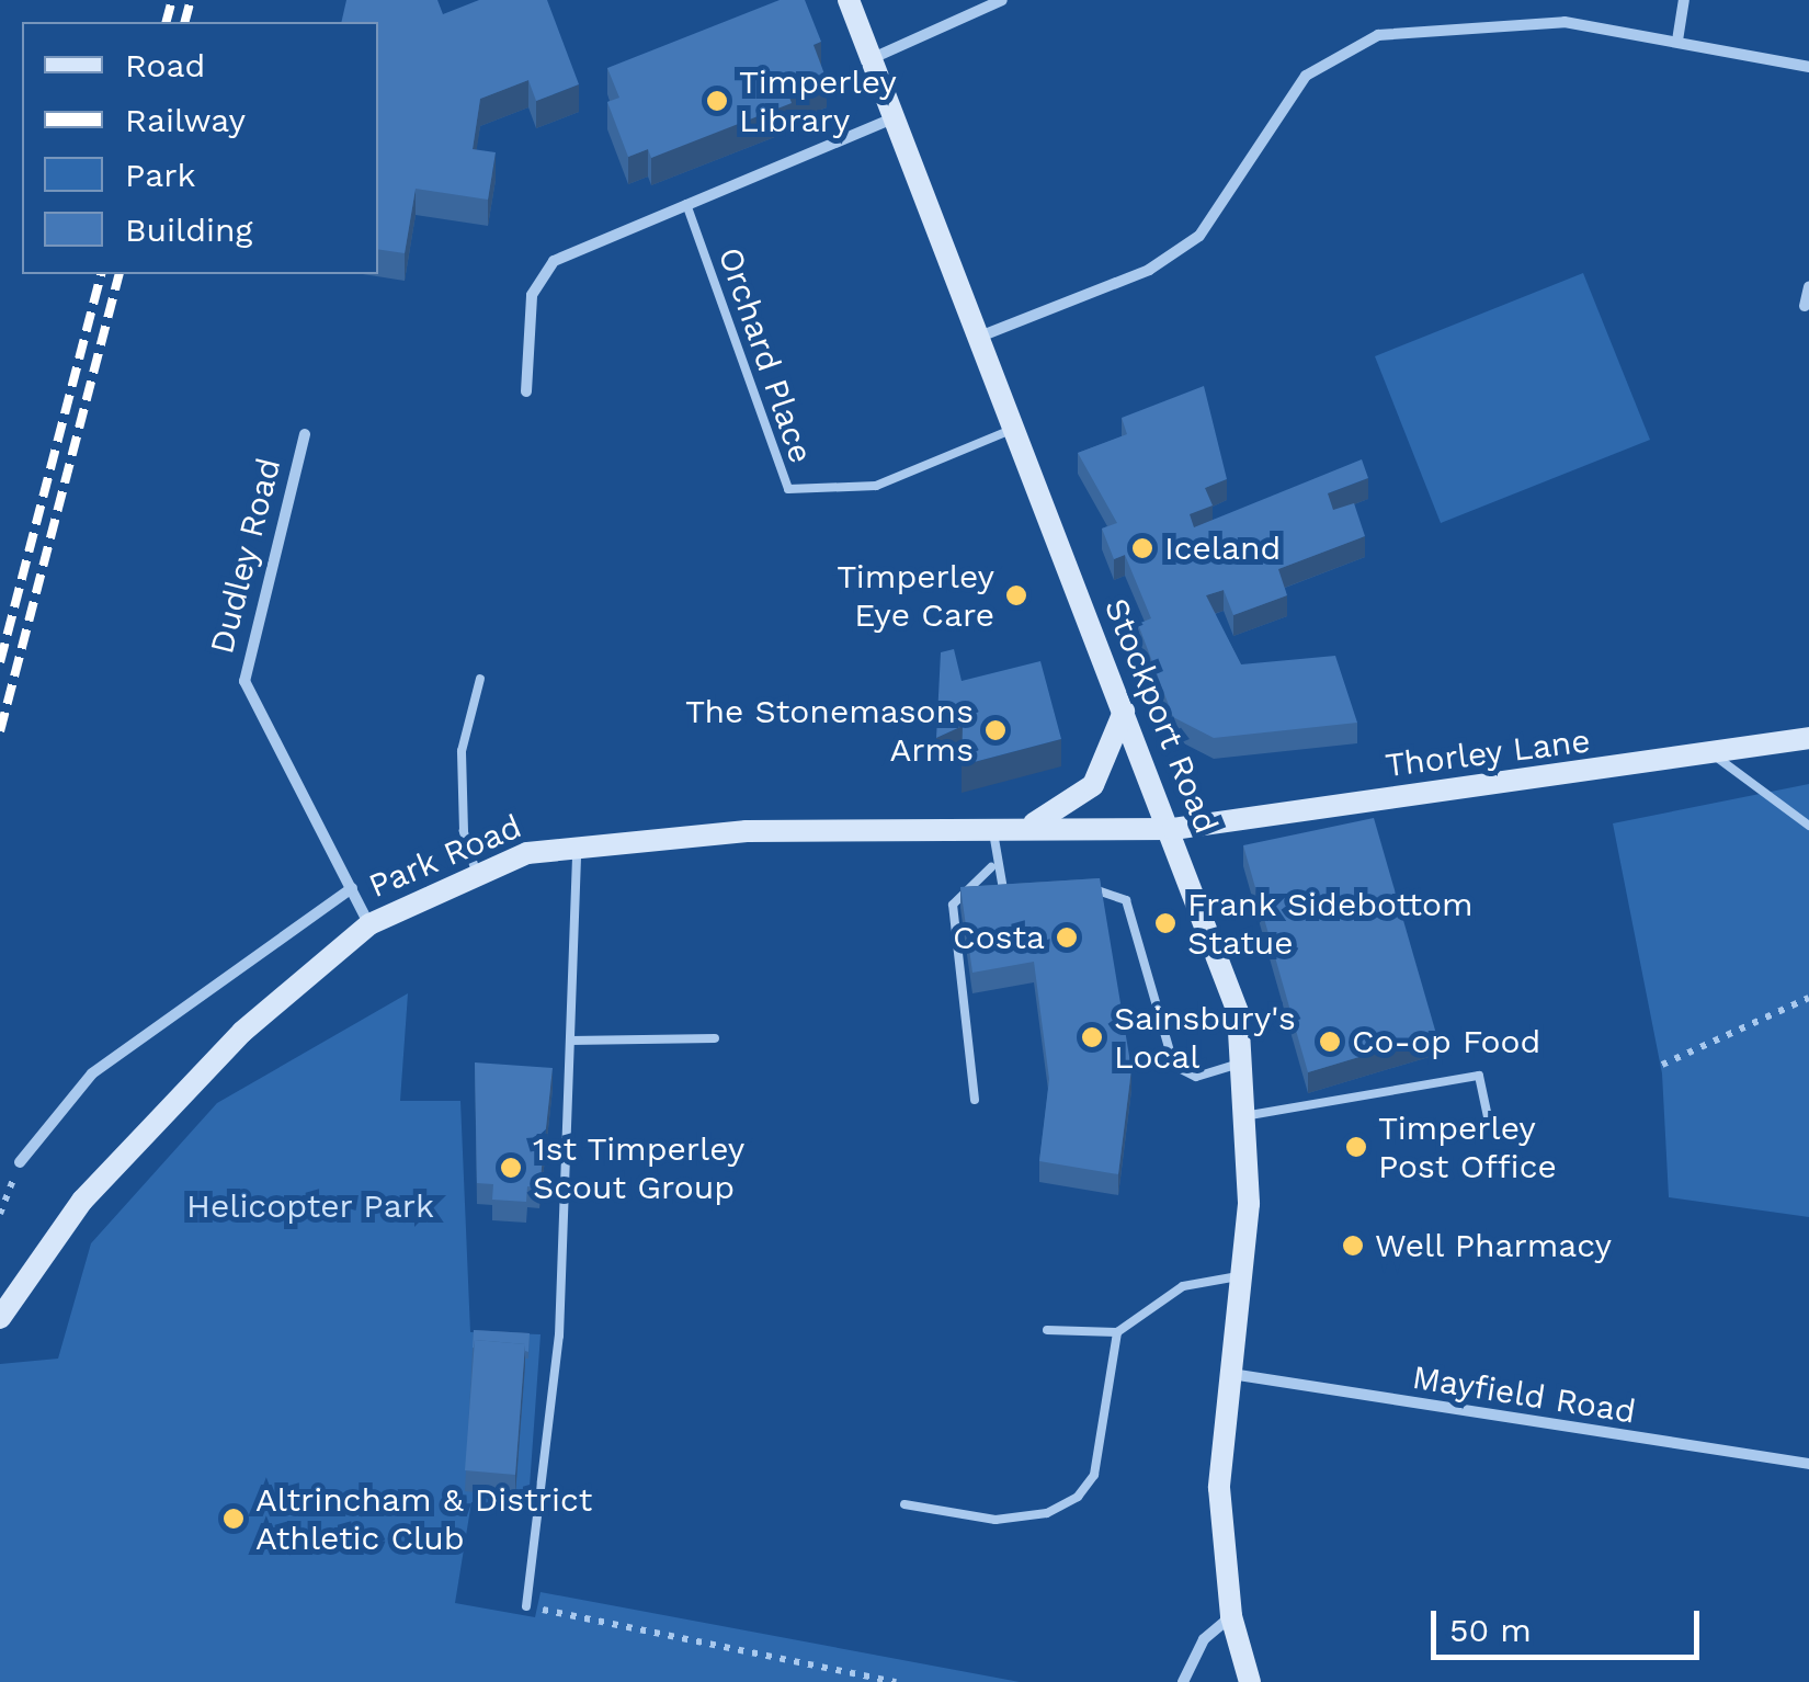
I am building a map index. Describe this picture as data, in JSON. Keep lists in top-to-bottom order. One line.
{"streets":{"main road":["Stockport Road","Thorley Lane","Park Road"],"street":["Dudley Road","Mayfield Road"],"lane":["Orchard Place"]},"crossings":[["Orchard Place","Stockport Road"],["Dudley Road","Park Road"],["Stockport Road","Thorley Lane"],["Stockport Road","Park Road"],["Stockport Road","Mayfield Road"],["Thorley Lane","Park Road"]],"parks":["Helicopter Park"],"places":["Timperley Library","Iceland","Timperley Eye Care","The Stonemasons Arms","Frank Sidebottom Statue","Costa","Sainsbury's Local","Co-op Food","Timperley Post Office","1st Timperley Scout Group","Well Pharmacy","Altrincham & District Athletic Club"],"legend":["Road","Railway","Park","Building"],"scale_bar":"50 m"}
